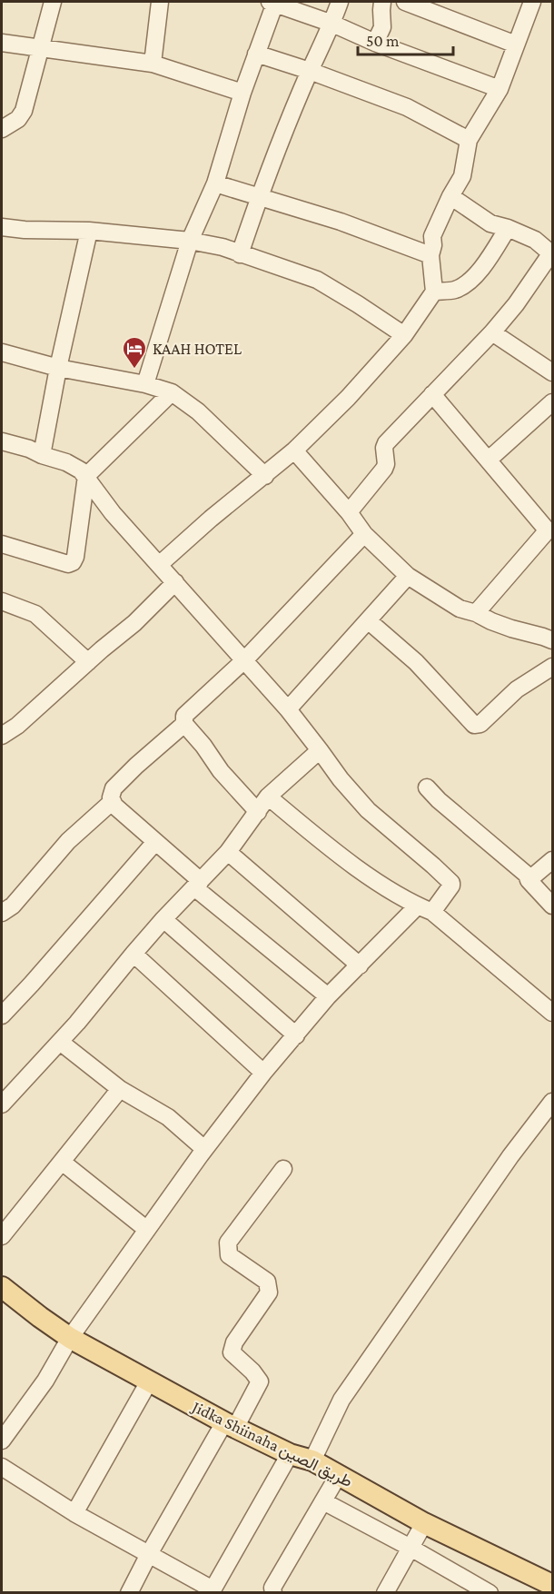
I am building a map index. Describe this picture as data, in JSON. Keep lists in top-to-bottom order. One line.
{"streets":{"main road":["Jidka Shiinaha طريق الصين"]},"places":{"hotel":["KAAH HOTEL"]},"scale_bar":"50 m"}
